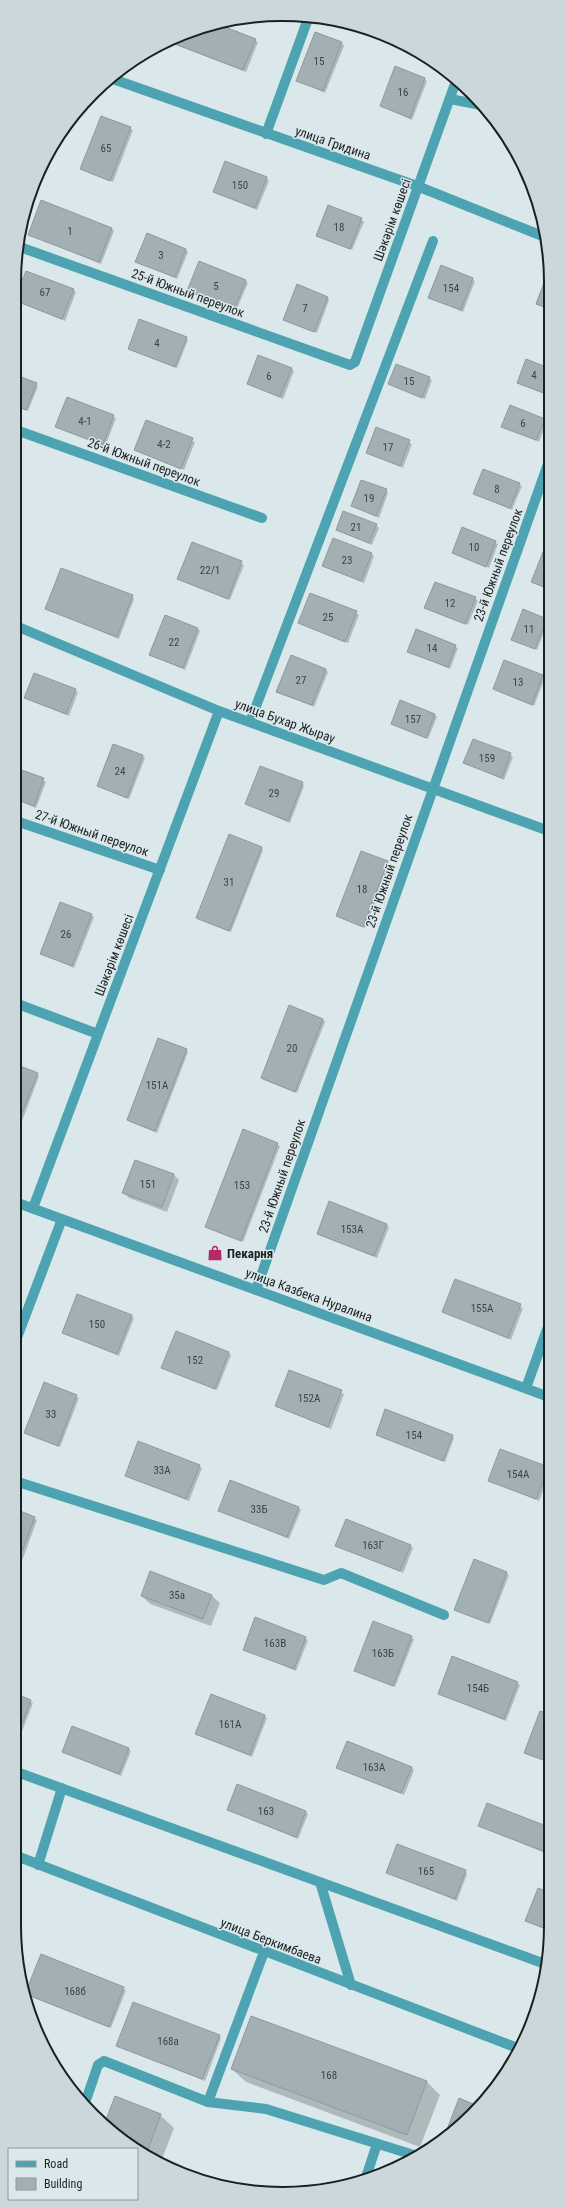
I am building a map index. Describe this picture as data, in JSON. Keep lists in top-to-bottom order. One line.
{"streets":{"street":["улица Гридина","Шәкәрім көшесі","25-й Южный переулок","26-й Южный переулок","23-й Южный переулок","улица Бухар Жырау","27-й Южный переулок","улица Казбека Нуралина","улица Беркимбаева"]},"crossings":[["улица Гридина","Шәкәрім көшесі"],["Шәкәрім көшесі","25-й Южный переулок"],["Шәкәрім көшесі","улица Бухар Жырау"],["Шәкәрім көшесі","27-й Южный переулок"],["Шәкәрім көшесі","улица Казбека Нуралина"],["23-й Южный переулок","улица Бухар Жырау"],["23-й Южный переулок","улица Казбека Нуралина"]],"places":{"shop":["Пекарня"]},"house_numbers":["15","16","65","150","18","1","3","5","154","67","7","4","4","6","15","4-1","6","4-2","17","8","19","21","10","23","22/1","12","25","11","22","14","27","13","157","159","24","29","31","18","26","20","151А","151","153","153А","155А","150","152","152А","33","154","33А","154А","33Б","163Г","35а","163В","163Б","154Б","161А","163А","163","165","168б","168а","168"],"legend":["Road","Building"]}
